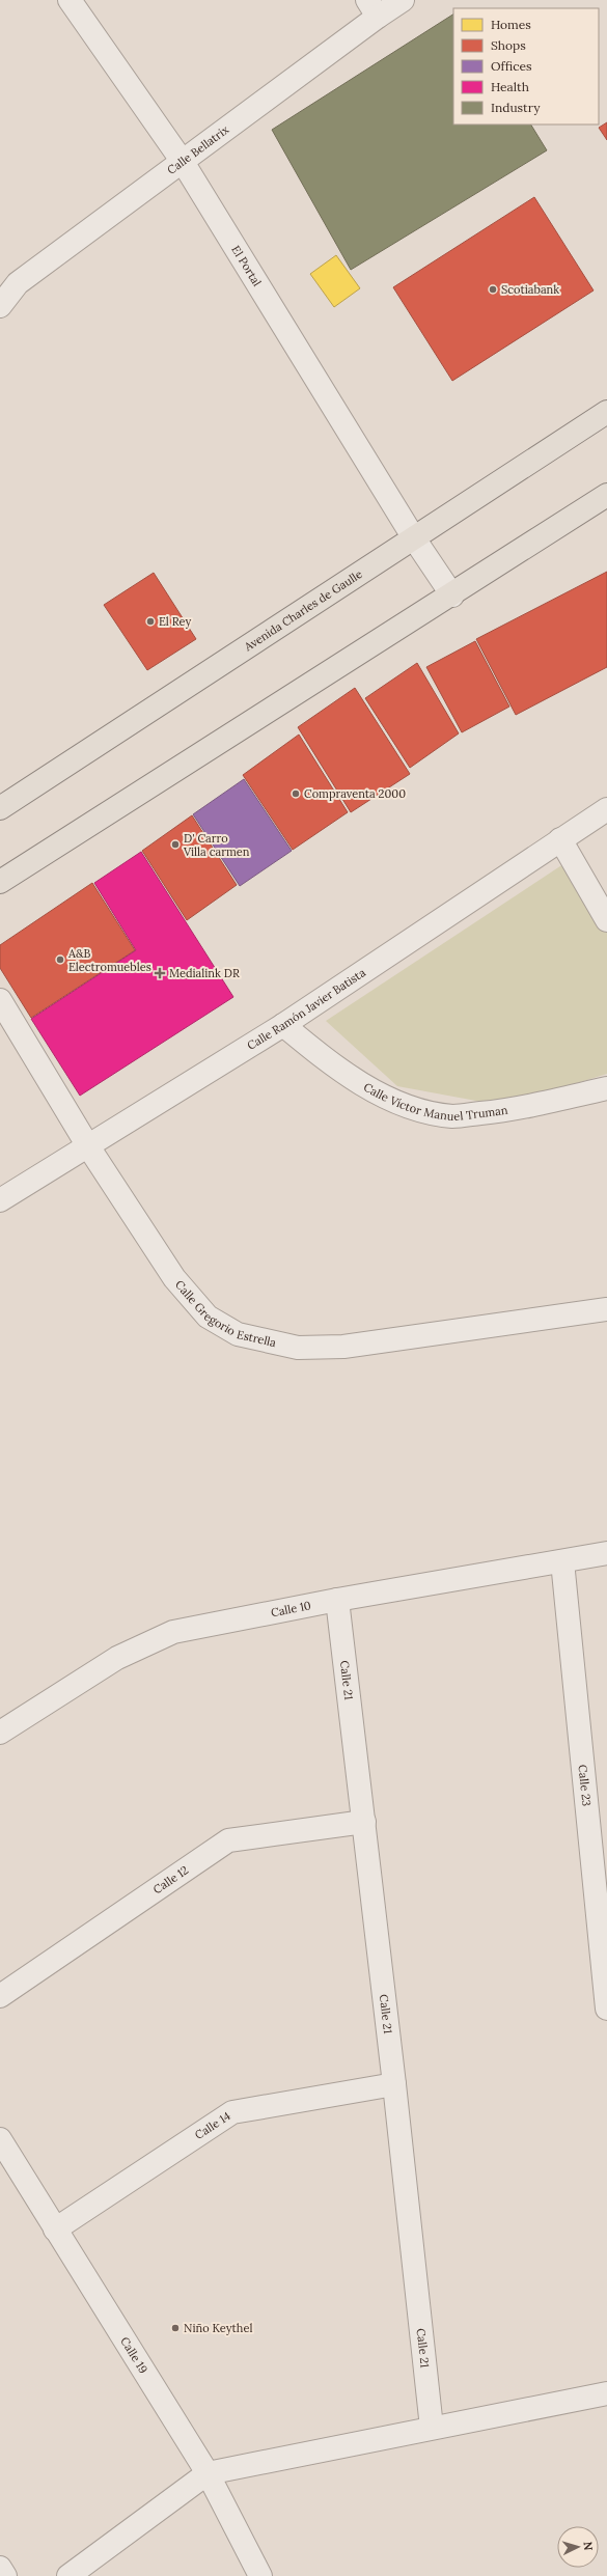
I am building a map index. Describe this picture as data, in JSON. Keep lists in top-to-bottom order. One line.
{"streets":{"main road":["Avenida Charles de Gaulle"],"street":["Calle Bellatrix","El Portal","Calle Ramón Javier Batista","Calle Víctor Manuel Truman","Calle Gregorio Estrella","Calle 10","Calle 21","Calle 23","Calle 12","Calle 14","Calle 19"]},"crossings":[["Calle Bellatrix","El Portal"],["El Portal","Avenida Charles de Gaulle"],["Calle Ramón Javier Batista","Calle Víctor Manuel Truman"],["Calle Ramón Javier Batista","Calle Gregorio Estrella"],["Calle 10","Calle 21"],["Calle 10","Calle 23"],["Calle 21","Calle 12"],["Calle 21","Calle 14"],["Calle 14","Calle 19"]],"places":{"other":["Scotiabank","El Rey","Compraventa 2000","D' Carro Villa carmen","A&B Electromuebles","Niño Keythel"],"health":["Medialink DR"]},"legend":["Homes","Shops","Offices","Health","Industry"],"north":"right"}
